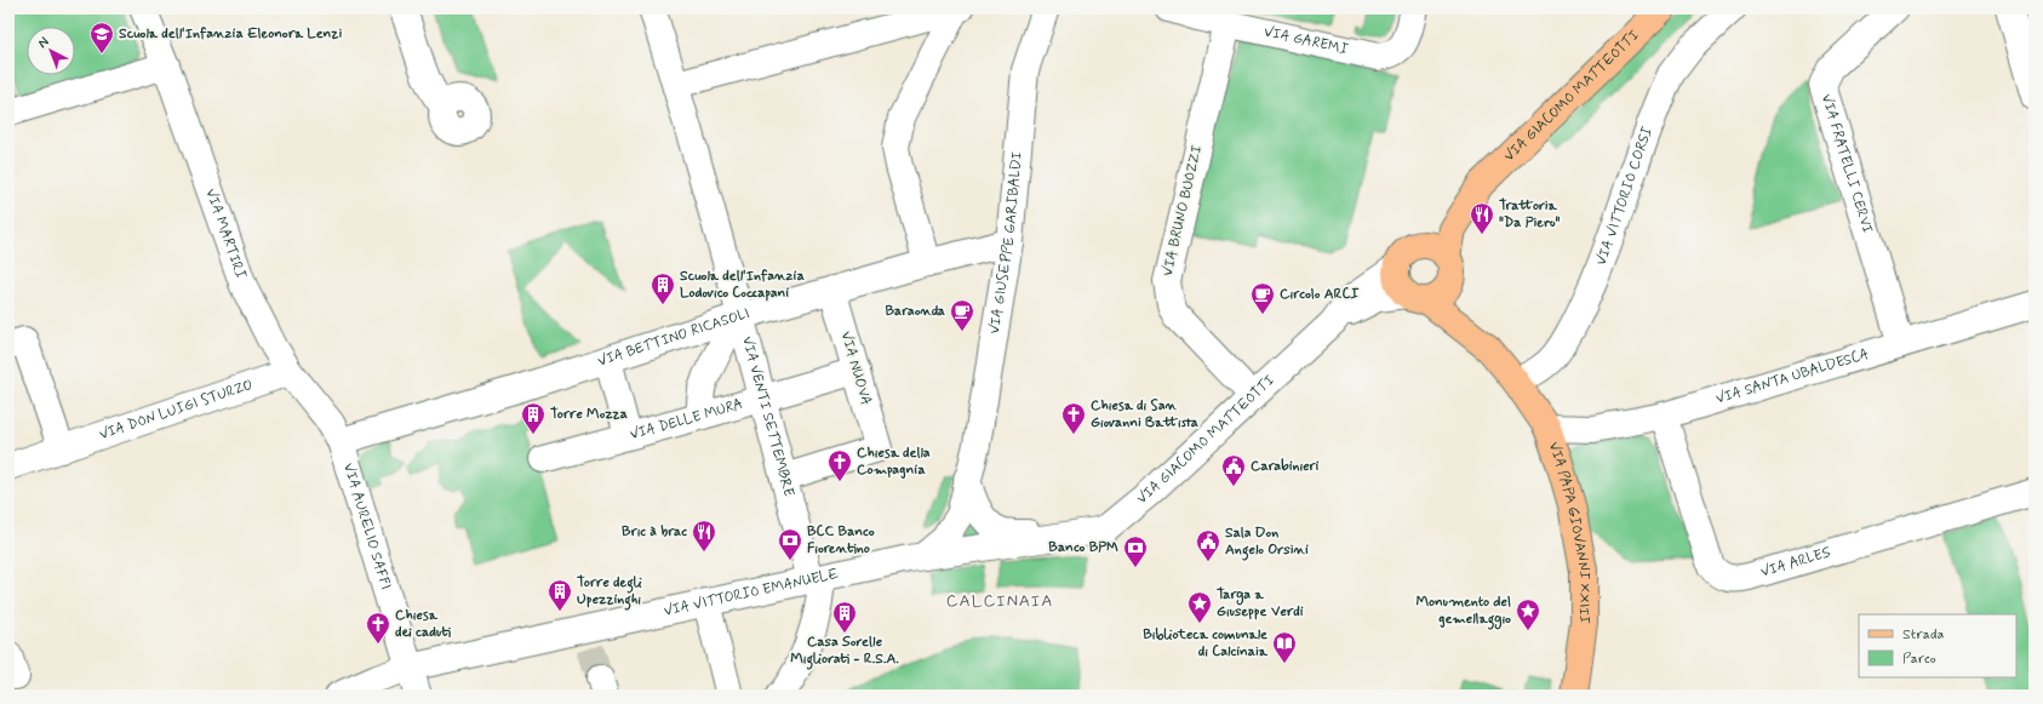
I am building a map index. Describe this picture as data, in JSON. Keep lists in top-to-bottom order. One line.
{"streets":{"main road":["VIA GIACOMO MATTEOTTI","VIA PAPA GIOVANNI XXIII"],"street":["VIA GAREMI","VIA FRATELLI CERVI","VIA VITTORIO CORSI","VIA BRUNO BUOZZI","VIA MARTIRI","VIA GIUSEPPE GARIBALDI","VIA BETTINO RICASOLI","VIA NUOVA","VIA SANTA UBALDESCA","VIA DON LUIGI STURZO","VIA VENTI SETTEMBRE","VIA DELLE MURA","VIA AURELIO SAFFI","VIA ARLES","VIA VITTORIO EMANUELE"]},"crossings":[["VIA GAREMI","VIA BRUNO BUOZZI"],["VIA GIACOMO MATTEOTTI","VIA BRUNO BUOZZI"],["VIA GIACOMO MATTEOTTI","VIA VITTORIO EMANUELE"],["VIA FRATELLI CERVI","VIA SANTA UBALDESCA"],["VIA VITTORIO CORSI","VIA PAPA GIOVANNI XXIII"],["VIA MARTIRI","VIA BETTINO RICASOLI"],["VIA MARTIRI","VIA DON LUIGI STURZO"],["VIA MARTIRI","VIA AURELIO SAFFI"],["VIA GIUSEPPE GARIBALDI","VIA BETTINO RICASOLI"],["VIA GIUSEPPE GARIBALDI","VIA VITTORIO EMANUELE"],["VIA BETTINO RICASOLI","VIA NUOVA"],["VIA BETTINO RICASOLI","VIA VENTI SETTEMBRE"],["VIA BETTINO RICASOLI","VIA AURELIO SAFFI"],["VIA NUOVA","VIA VENTI SETTEMBRE"],["VIA NUOVA","VIA DELLE MURA"],["VIA SANTA UBALDESCA","VIA PAPA GIOVANNI XXIII"],["VIA SANTA UBALDESCA","VIA ARLES"],["VIA VENTI SETTEMBRE","VIA DELLE MURA"],["VIA VENTI SETTEMBRE","VIA VITTORIO EMANUELE"],["VIA AURELIO SAFFI","VIA VITTORIO EMANUELE"]],"districts":["CALCINAIA"],"places":{"school or university":["Scuola dell'Infanzia Eleonora Lenzi"],"restaurant":["Trattoria \"Da Piero\"","Bric à brac"],"building":["Scuola dell'Infanzia Lodovico Coccapani","Torre Mozza","Torre degli Upezzinghi","Casa Sorelle Migliorati - R.S.A."],"cafe":["Circolo ARCI","Baraonda"],"church":["Chiesa di San Giovanni Battista","Chiesa della Compagnia","Chiesa dei caduti"],"public building":["Carabinieri","Sala Don Angelo Orsini"],"bank":["BCC Banco Fiorentino","Banco BPM"],"place":["Targa a Giuseppe Verdi","Monumento del gemellaggio"],"library":["Biblioteca comunale di Calcinaia"]},"legend":["Strada","Parco"],"north":"top left"}
